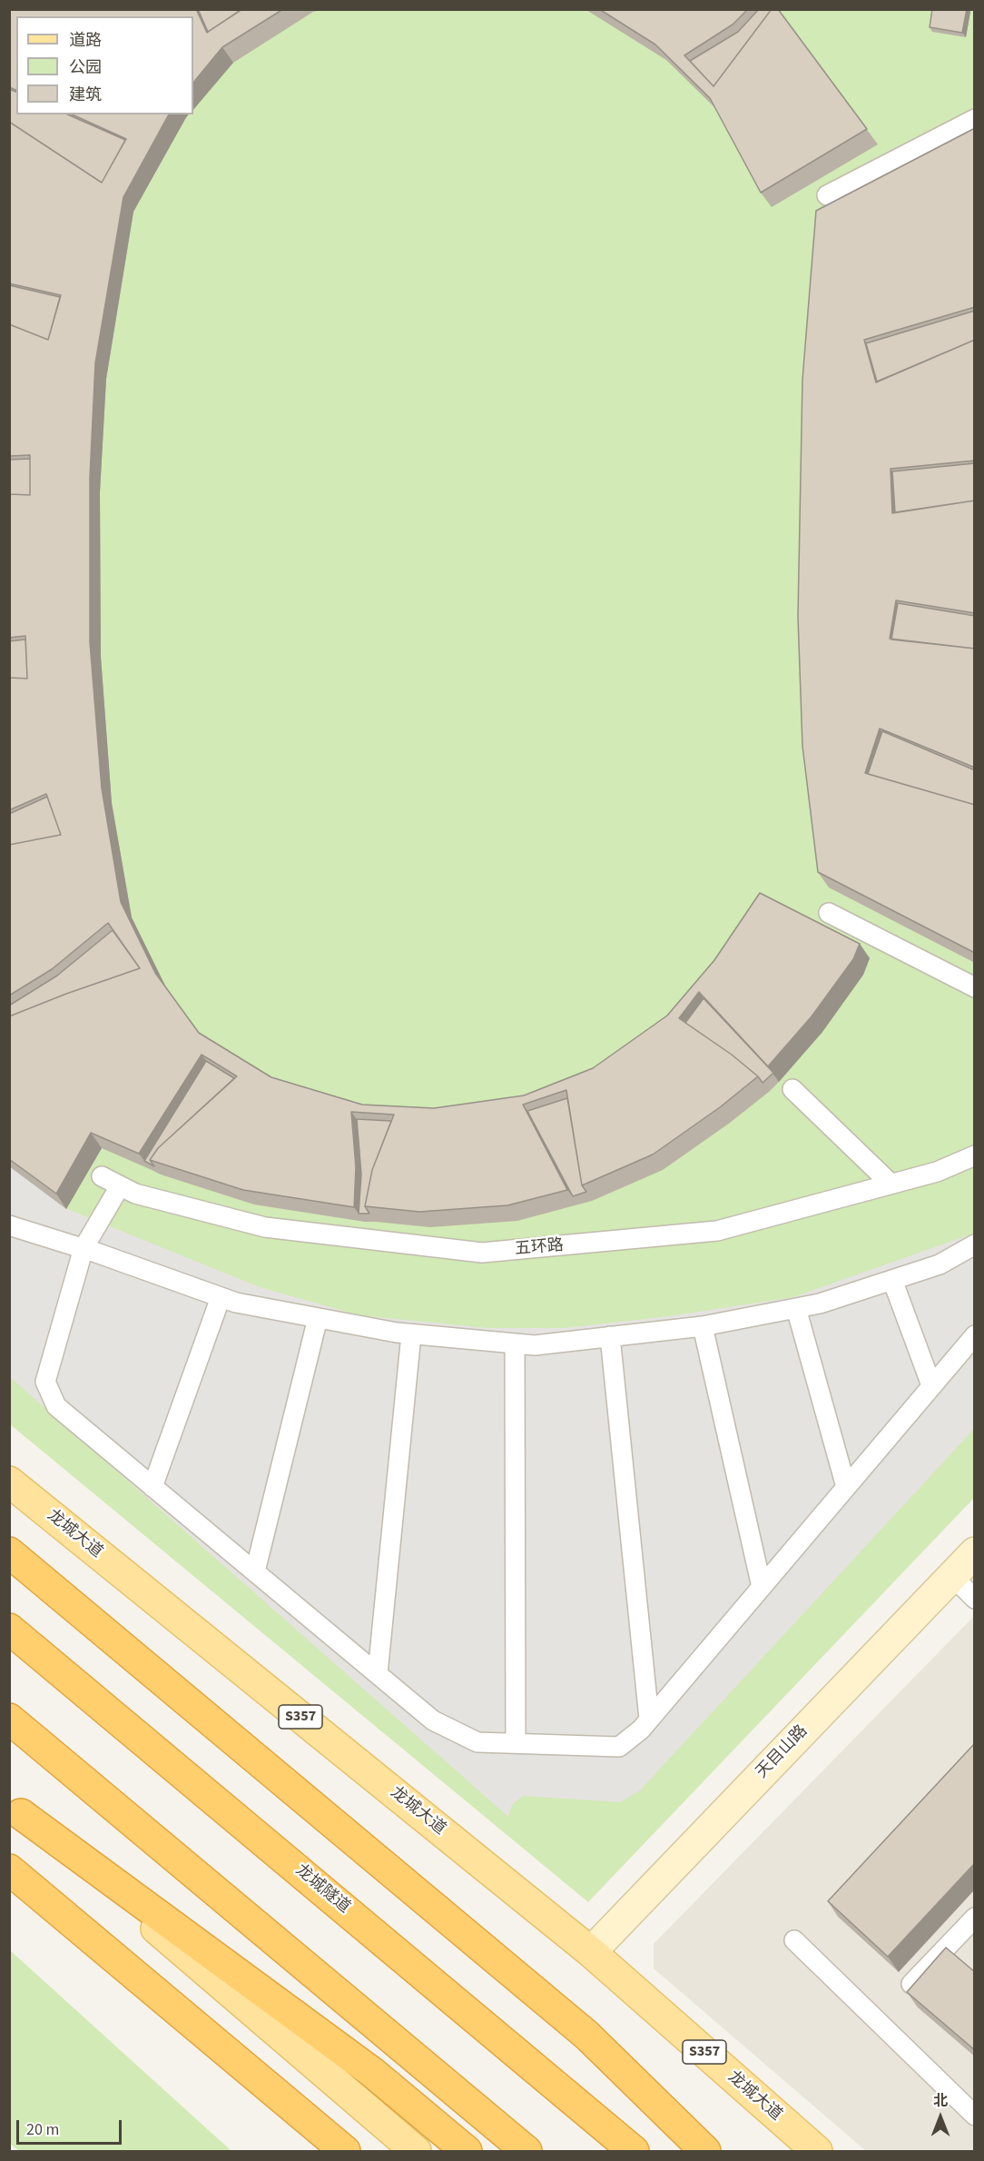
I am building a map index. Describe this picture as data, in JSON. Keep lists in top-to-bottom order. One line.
{"streets":{"highway":["龙城隧道"],"main road":["龙城大道","S357"],"street":["天目山路"],"lane":["五环路"]},"crossings":[["龙城大道","天目山路"]],"legend":["道路","公园","建筑"],"scale_bar":"20 m","north":"top"}
